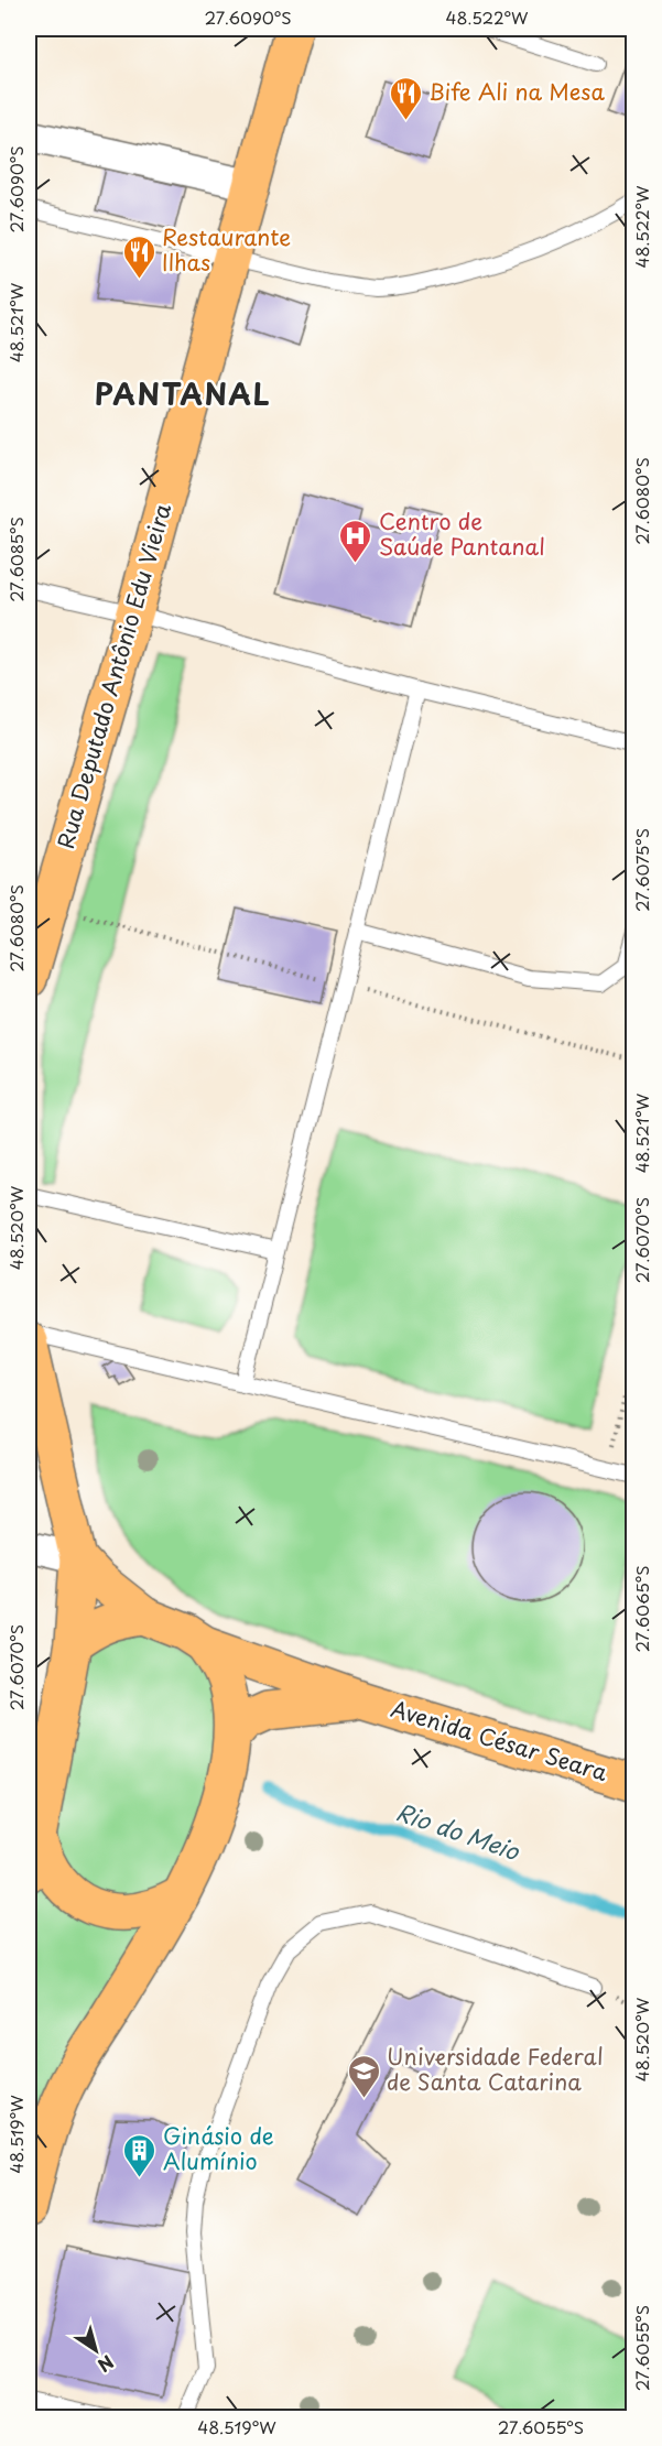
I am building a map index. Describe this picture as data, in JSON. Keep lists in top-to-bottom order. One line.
{"streets":{"main road":["Rua Deputado Antônio Edu Vieira","Avenida César Seara"]},"districts":["PANTANAL"],"water":["Rio do Meio"],"places":{"restaurant":["Bife Ali na Mesa","Restaurante Ilhas"],"hospital":["Centro de Saúde Pantanal"],"school or university":["Universidade Federal de Santa Catarina"],"building":["Ginásio de Alumínio"]},"north":"bottom right","coordinates":["27.6090°S","48.522°W","48.521°W","27.6080°S","27.6085°S","27.6075°S","48.520°W","27.6070°S","27.6065°S","48.519°W","27.6055°S"]}
